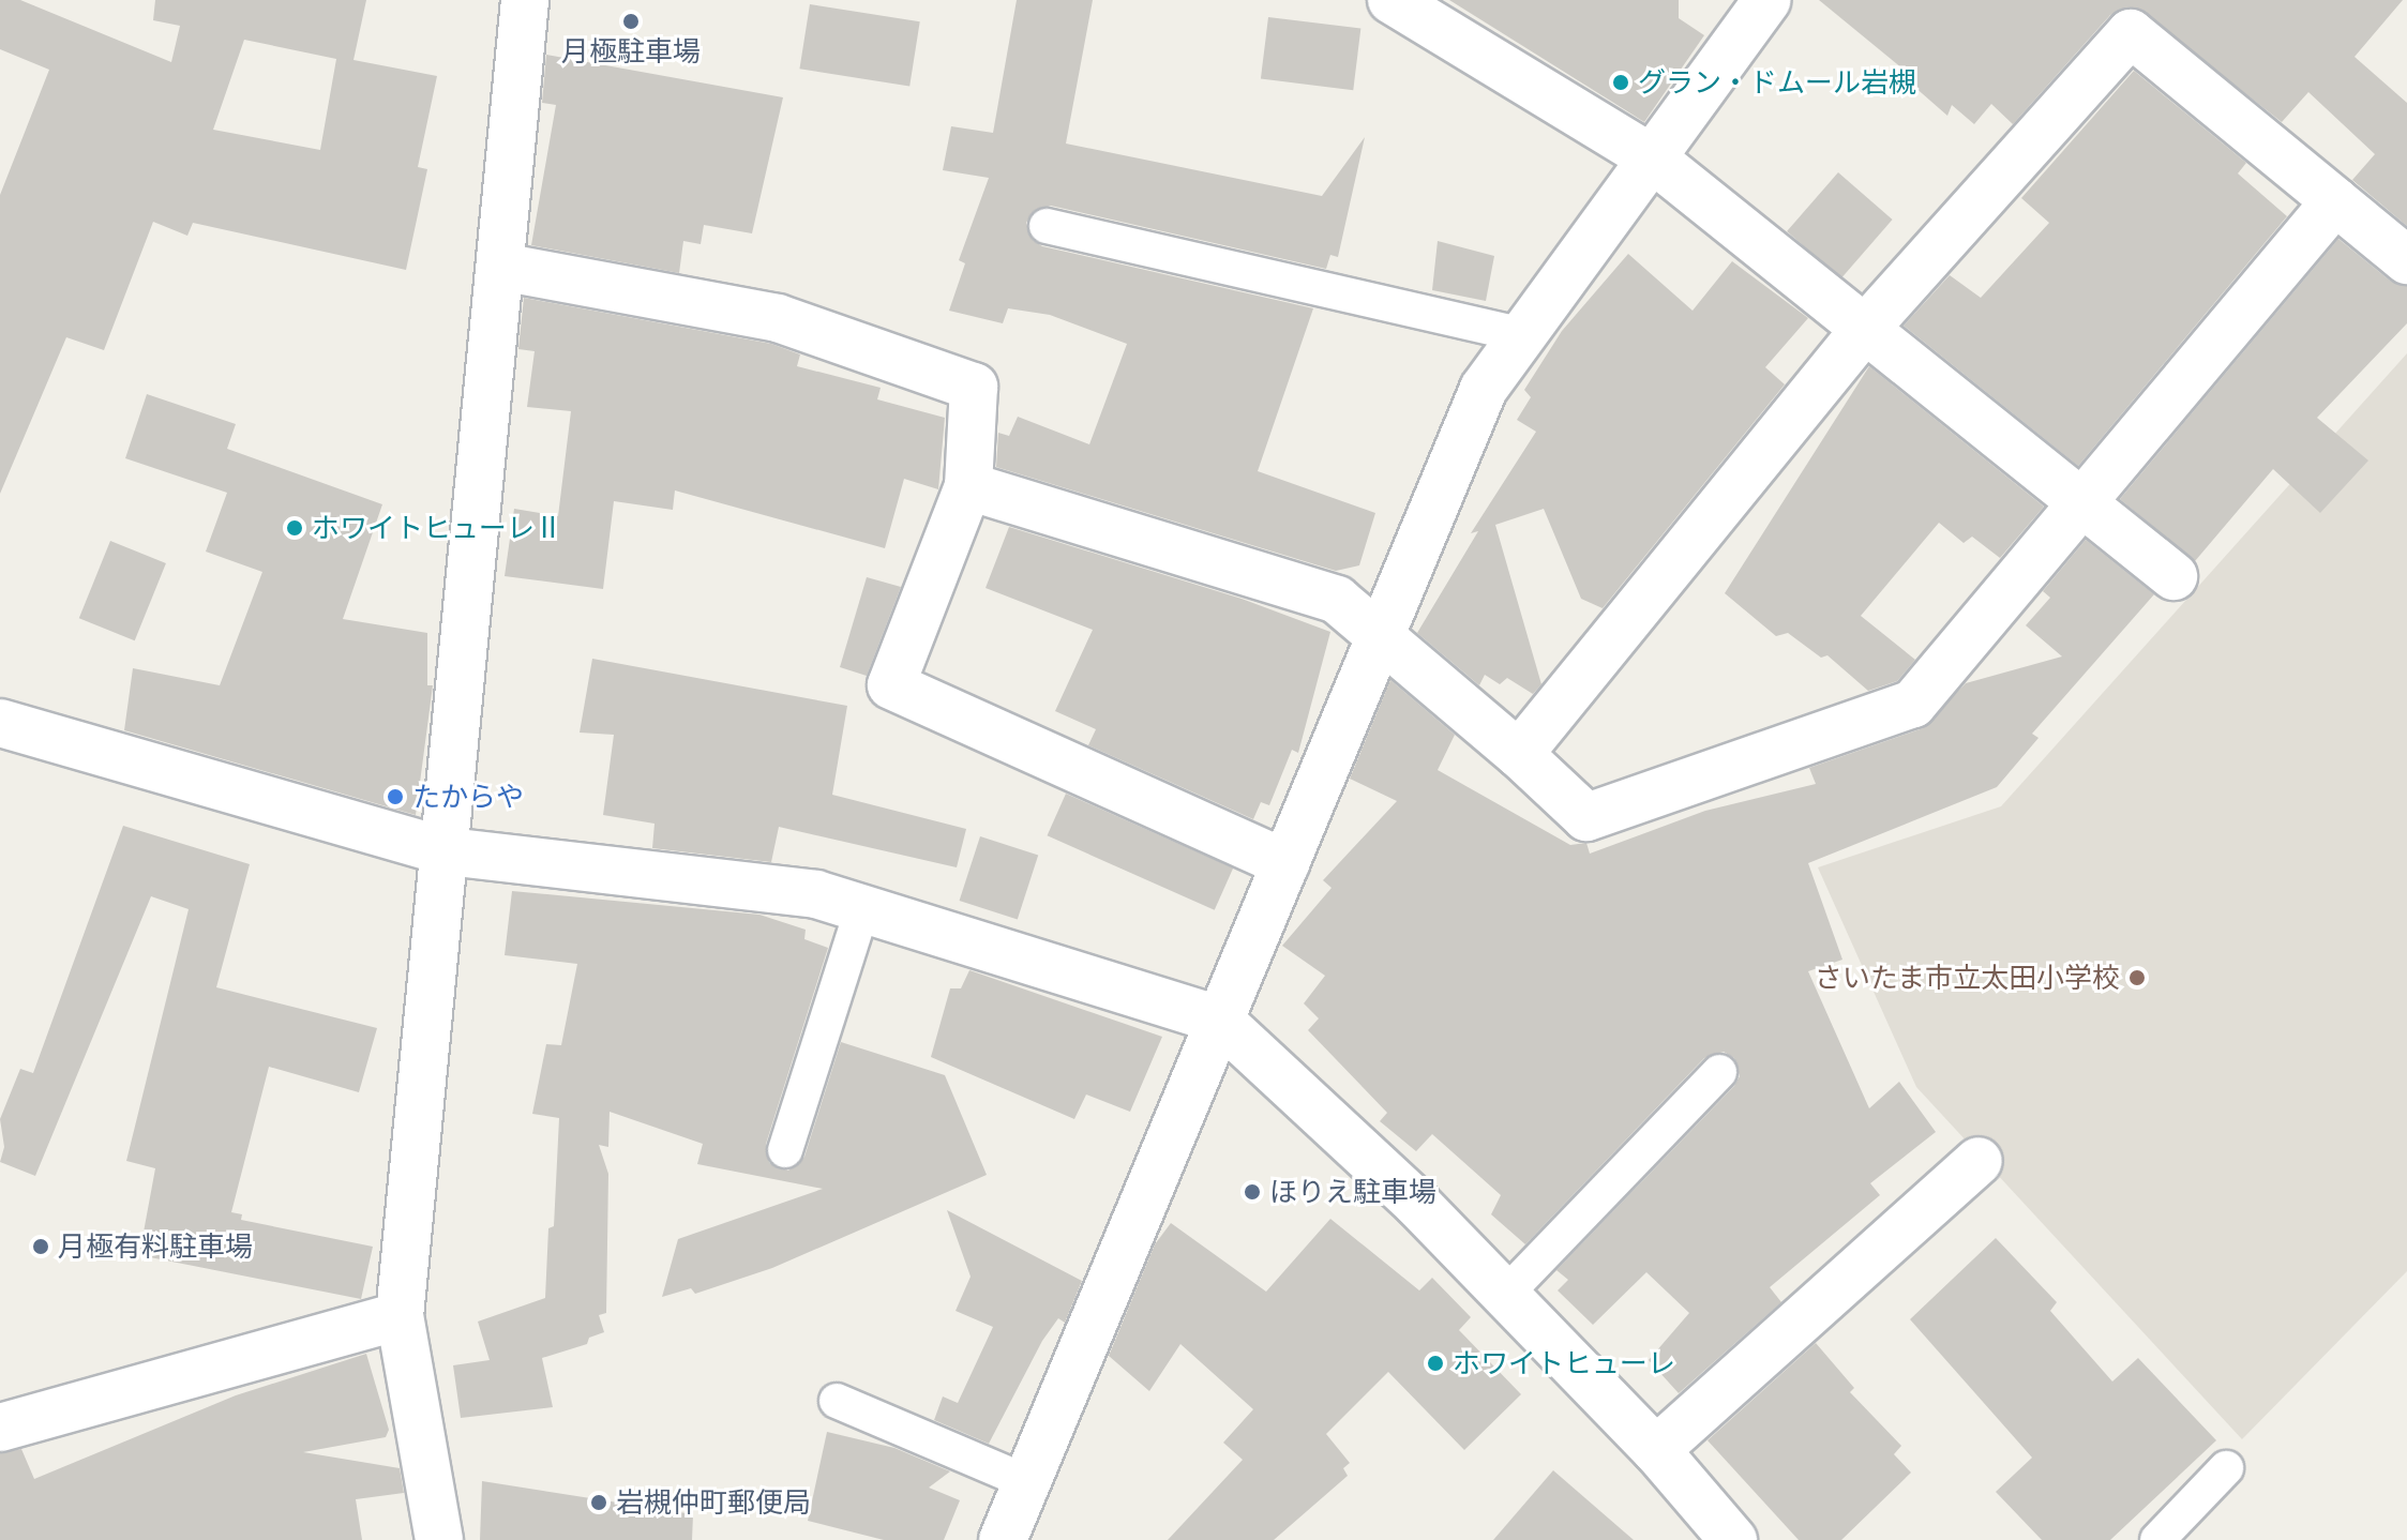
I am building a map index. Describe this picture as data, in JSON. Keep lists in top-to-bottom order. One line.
{"places":["月極駐車場","グラン・ドムール岩槻","ホワイトヒューレⅡ","たからや","さいたま市立太田小学校","ほりえ駐車場","月極有料駐車場","ホワイトヒューレ","岩槻仲町郵便局"]}
